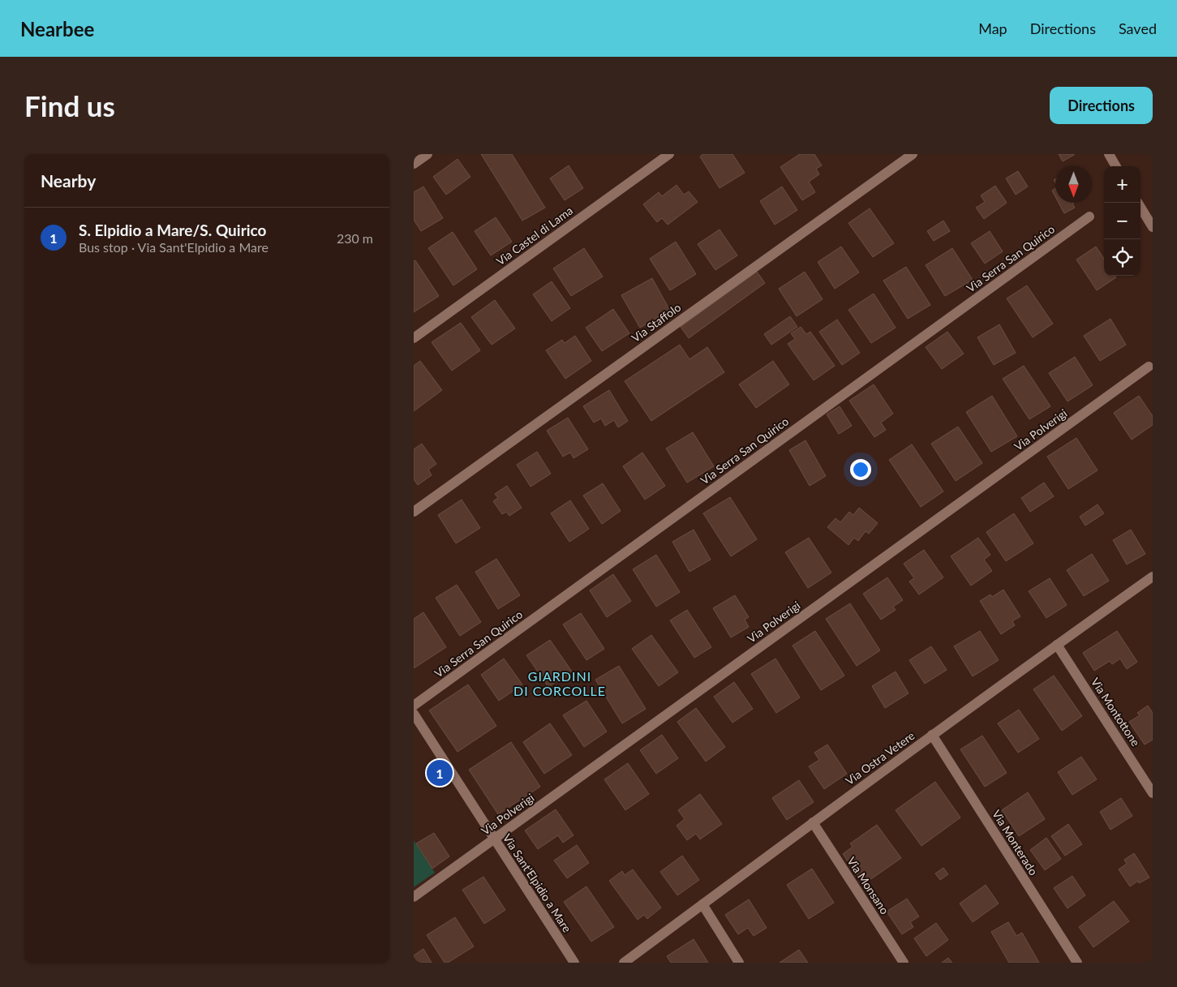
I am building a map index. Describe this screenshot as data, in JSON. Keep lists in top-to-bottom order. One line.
{"streets":{"street":["Via Castel di Lama","Via Serra San Quirico","Via Staffolo","Via Polverigi","Via Montottone","Via Ostra Vetere","Via Monterado","Via Sant'Elpidio a Mare","Via Monsano"]},"crossings":[["Via Polverigi","Via Sant'Elpidio a Mare"],["Via Montottone","Via Ostra Vetere"],["Via Ostra Vetere","Via Monterado"],["Via Ostra Vetere","Via Monsano"]],"districts":["GIARDINI DI CORCOLLE"],"north":"bottom","page":{"header":"Nearbee","nav":["Map","Directions","Saved"],"buttons":"Directions","title":"Find us","heading":"Nearby","map_buttons":["+","−"],"list":[{"mark":"1","name":"S. Elpidio a Mare/S. Quirico","note":"Bus stop · Via Sant'Elpidio a Mare","value":"230 m"}],"pins":"1"}}
